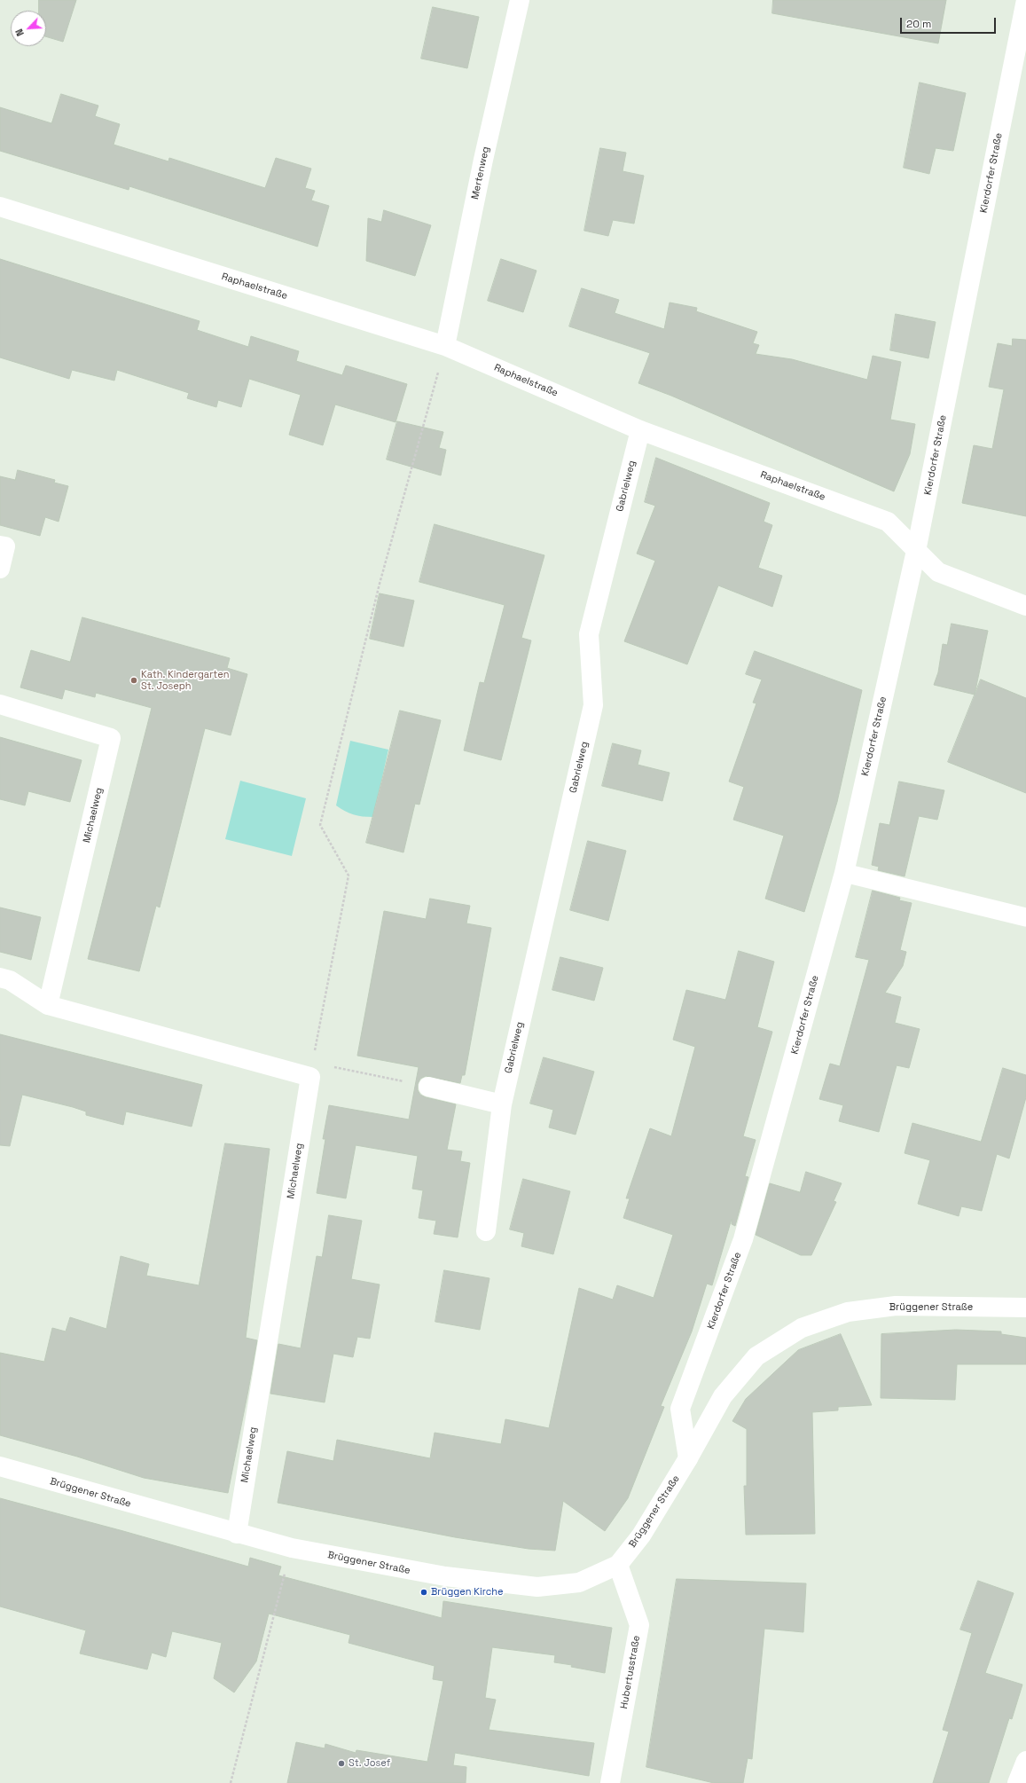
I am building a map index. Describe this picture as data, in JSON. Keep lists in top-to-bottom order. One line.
{"streets":{"street":["Mertenweg","Kierdorfer Straße","Raphaelstraße","Gabrielweg","Michaelweg","Brüggener Straße","Hubertusstraße"]},"crossings":[["Mertenweg","Raphaelstraße"],["Kierdorfer Straße","Raphaelstraße"],["Kierdorfer Straße","Brüggener Straße"],["Raphaelstraße","Gabrielweg"],["Michaelweg","Brüggener Straße"],["Brüggener Straße","Hubertusstraße"]],"places":["Kath. Kindergarten St. Joseph","Brüggen Kirche","St. Josef"],"scale_bar":"20 m","north":"bottom left"}
